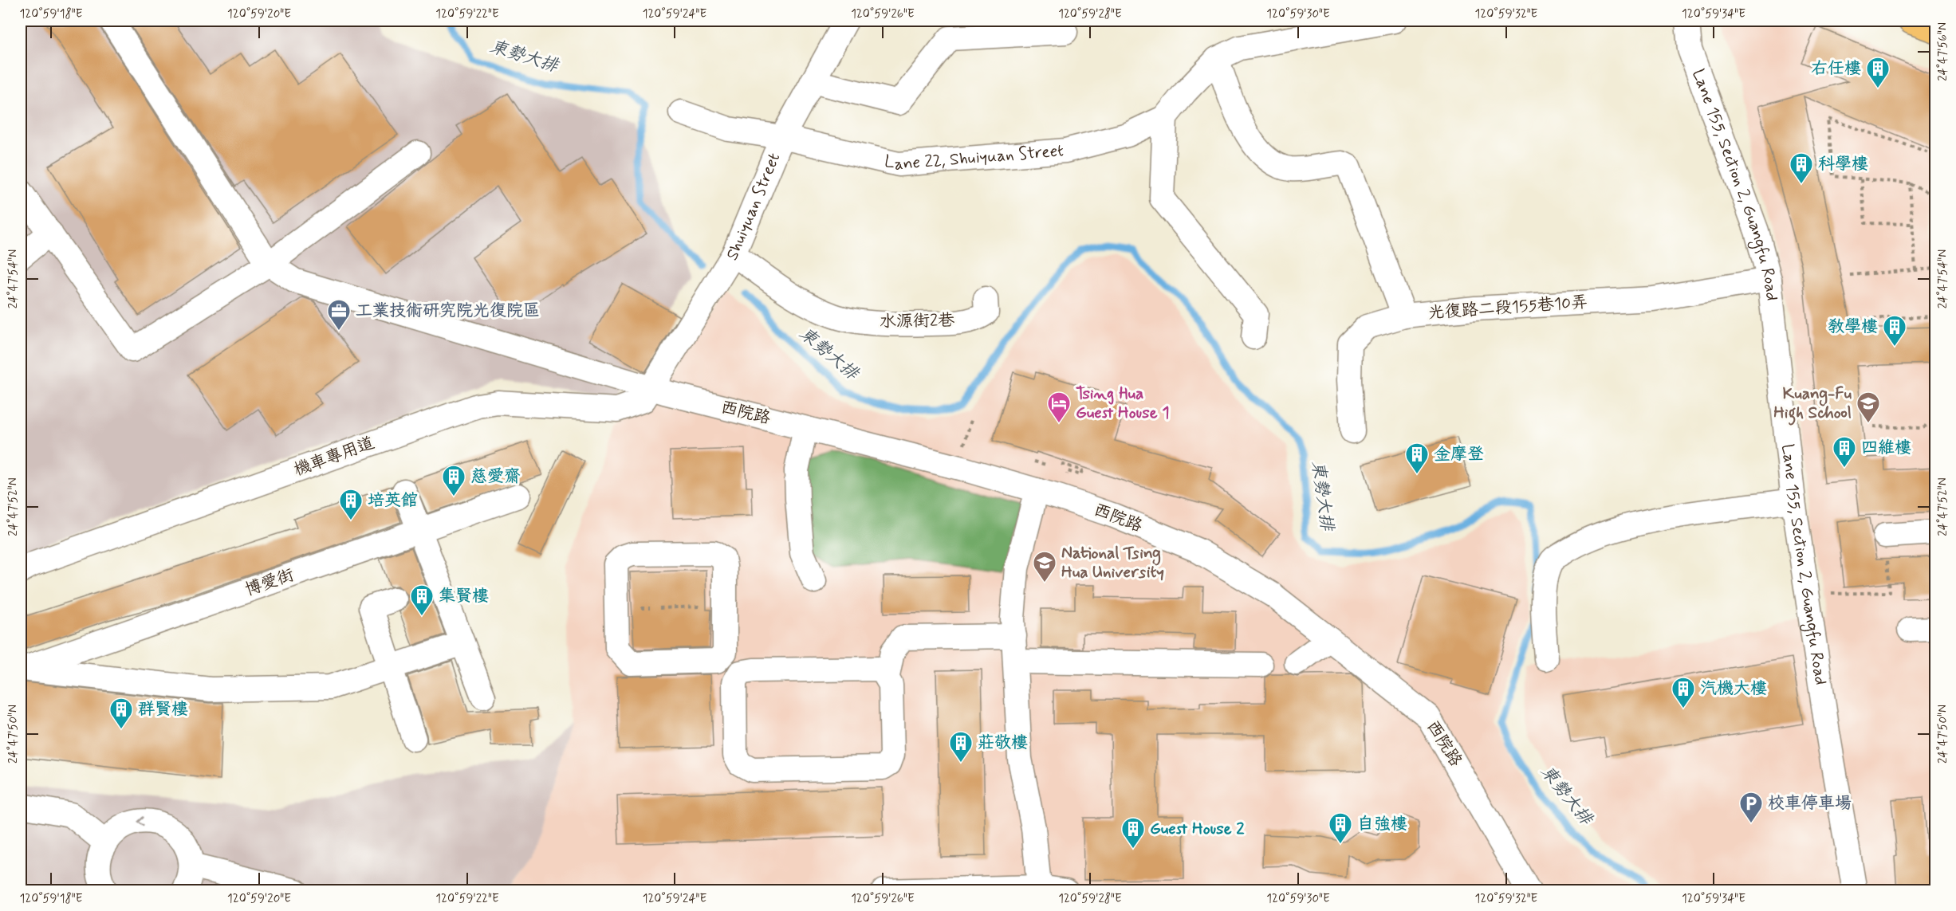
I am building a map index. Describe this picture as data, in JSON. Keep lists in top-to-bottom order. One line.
{"streets":{"street":["Lane 22, Shuiyuan Street","Lane 155, Section 2, Guangfu Road","Shuiyuan Street","光復路二段155巷10弄","水源街2巷","西院路","機車專用道","博愛街"]},"crossings":[["Lane 22, Shuiyuan Street","Shuiyuan Street"],["Lane 155, Section 2, Guangfu Road","光復路二段155巷10弄"],["Shuiyuan Street","水源街2巷"],["Shuiyuan Street","西院路"],["Shuiyuan Street","機車專用道"],["西院路","機車專用道"]],"water":["東勢大排"],"places":{"building":["右任樓","科學樓","教學樓","四維樓","金摩登","慈愛齋","培英館","集賢樓","汽機大樓","群賢樓","莊敬樓","自強樓","Guest House 2"],"office":["工業技術研究院光復院區"],"hotel":["Tsing Hua Guest House 1"],"school or university":["Kuang-Fu High School","National Tsing Hua University"],"parking":["校車停車場"]},"coordinates":["120°59'18\"E","120°59'20\"E","120°59'22\"E","120°59'24\"E","120°59'26\"E","120°59'28\"E","120°59'30\"E","120°59'32\"E","120°59'34\"E","24°47'56\"N","24°47'54\"N","24°47'52\"N","24°47'50\"N"]}
